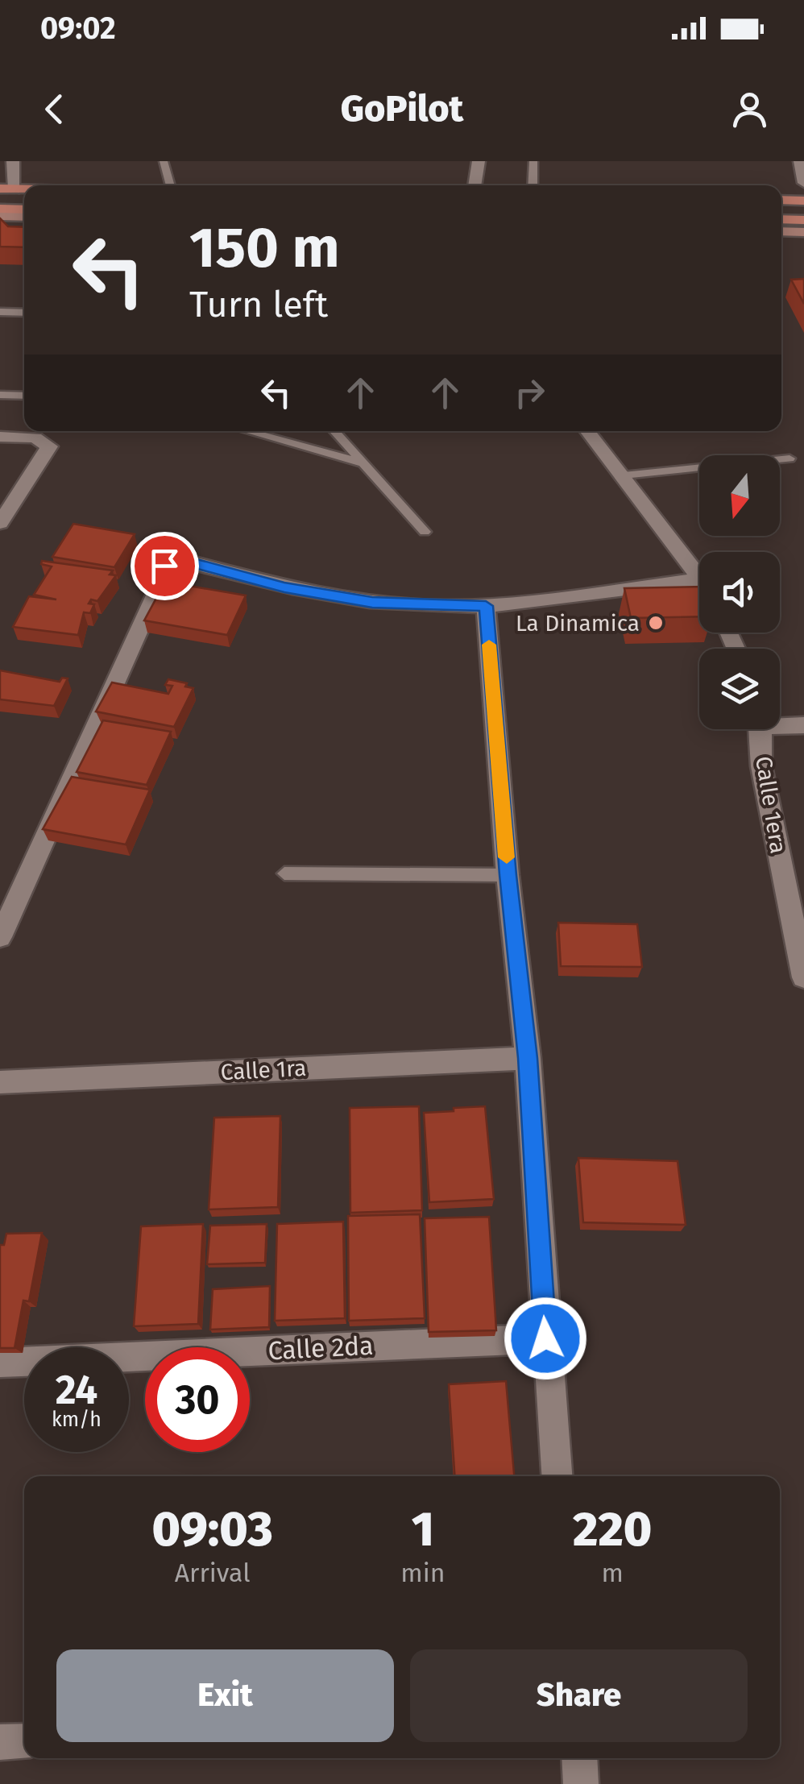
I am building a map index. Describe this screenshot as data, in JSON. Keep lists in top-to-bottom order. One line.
{"streets":{"street":["Calle 1era","Calle 1ra","Calle 2da"]},"places":["La Dinamica"],"north":"bottom","page":{"status":"09:02","header":"GoPilot","turn":["150 m","Turn left"],"speed":"24 km/h","limit":"30","eta":["09:03","Arrival","1","min","220","m"],"buttons":["Exit","Share"]}}
